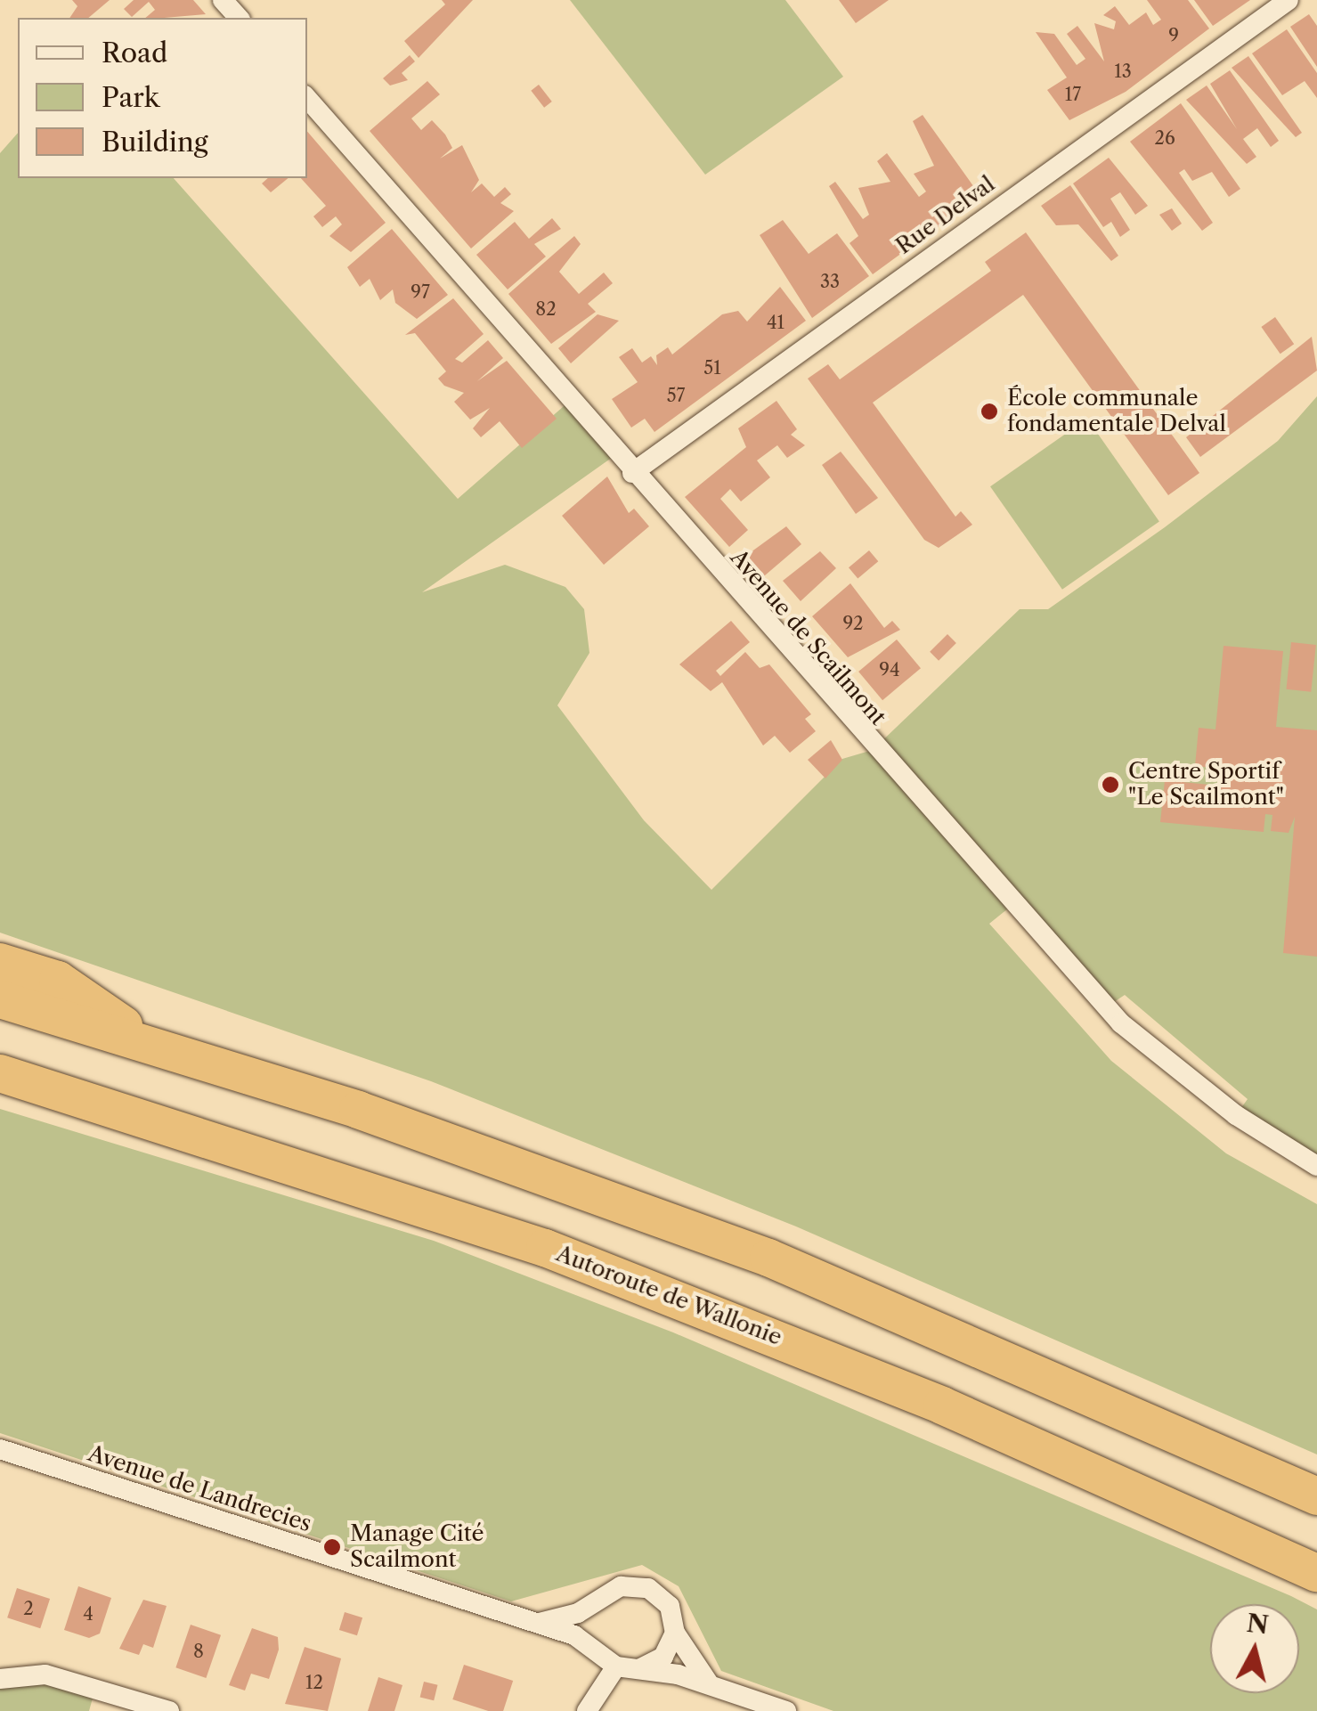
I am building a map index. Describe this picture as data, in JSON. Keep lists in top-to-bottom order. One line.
{"streets":{"highway":["Autoroute de Wallonie"],"street":["Rue Delval","Avenue de Scailmont","Avenue de Landrecies"]},"crossings":[["Rue Delval","Avenue de Scailmont"]],"places":["École communale fondamentale Delval","Centre Sportif \"Le Scailmont\"","Manage Cité Scailmont"],"house_numbers":["9","13","17","26","33","97","82","41","51","57","92","94","2","4","8","12"],"legend":["Road","Park","Building"],"north":"top"}
